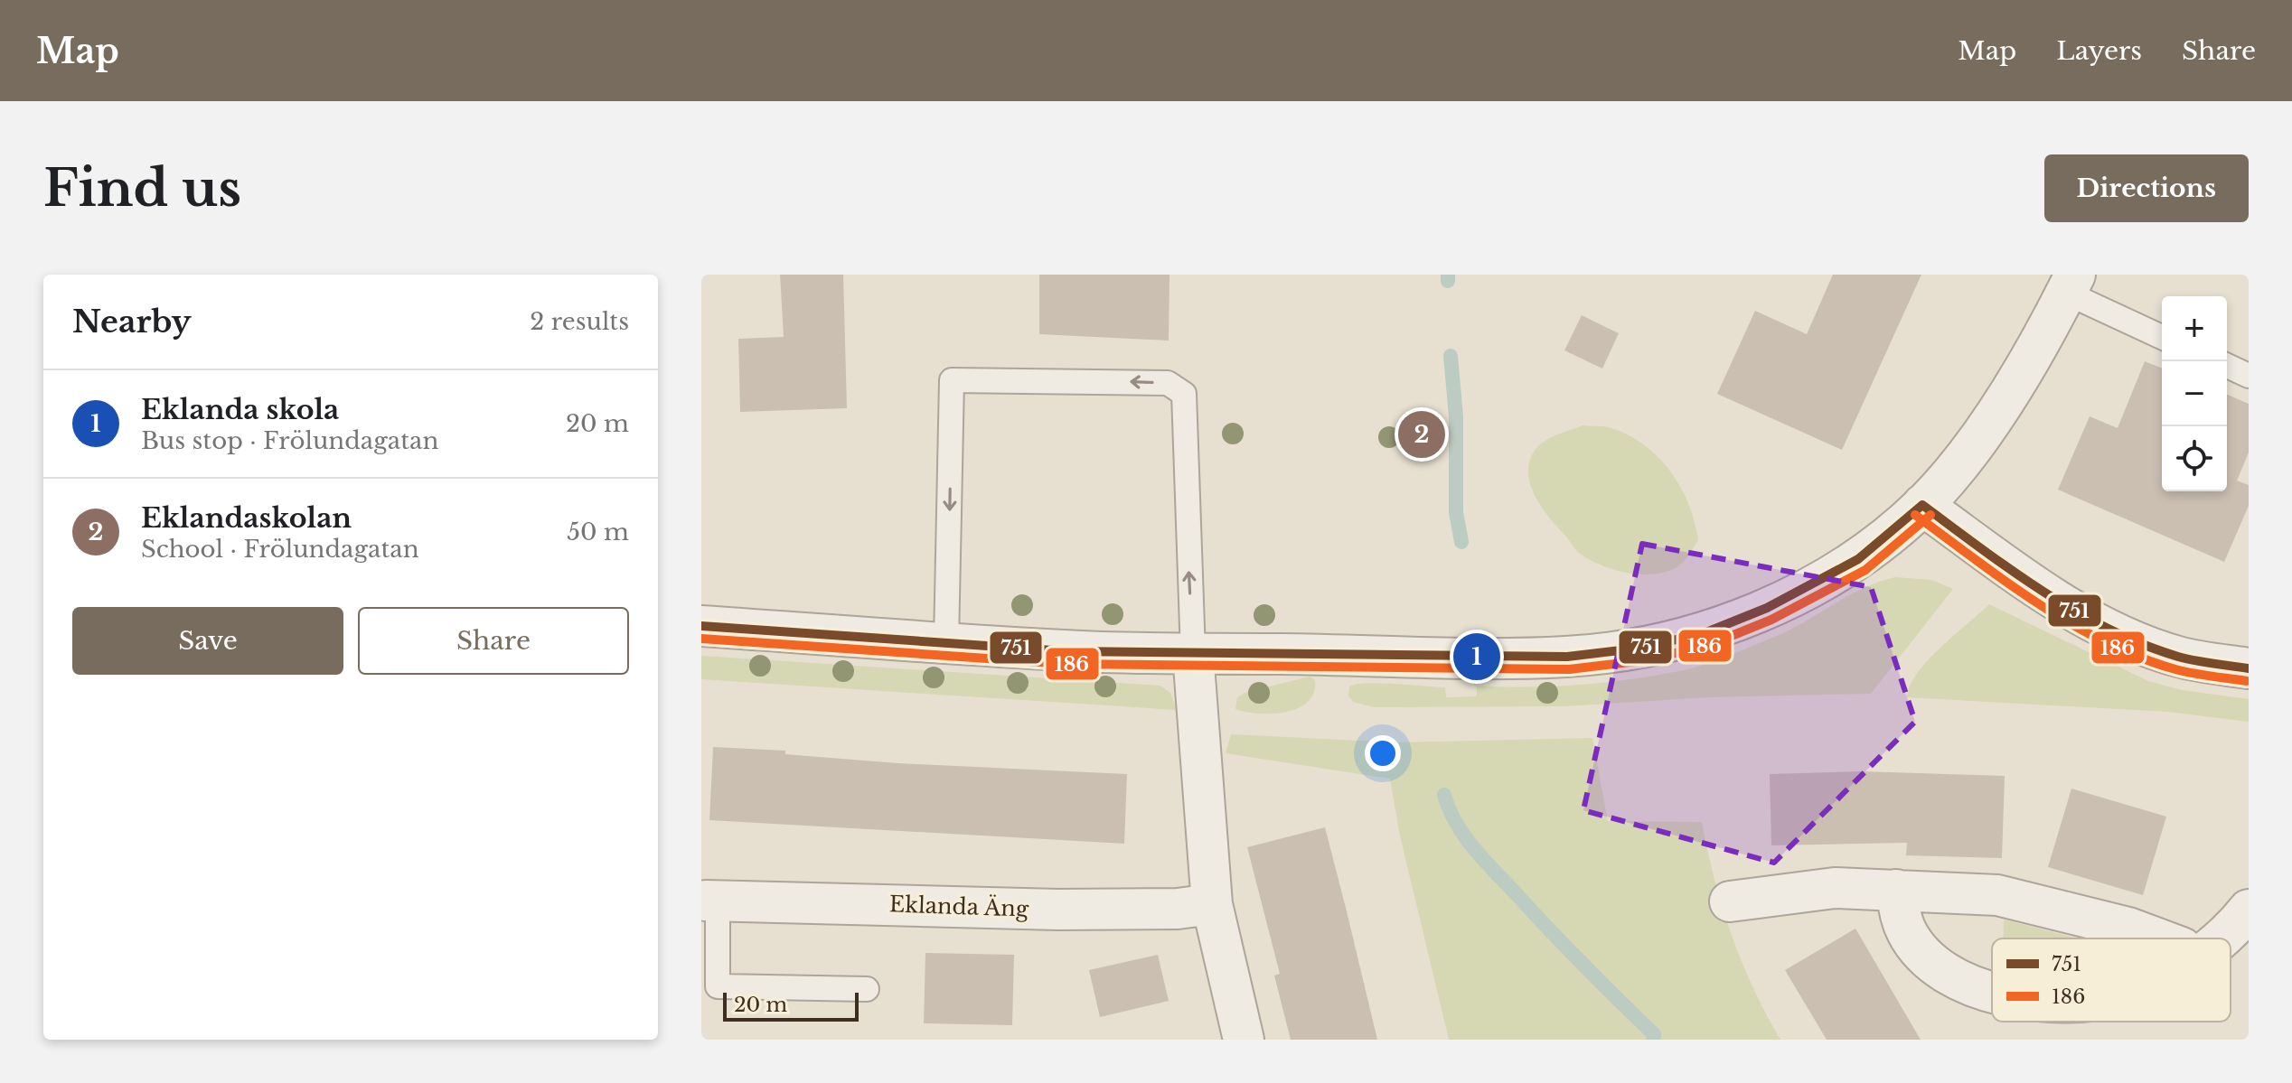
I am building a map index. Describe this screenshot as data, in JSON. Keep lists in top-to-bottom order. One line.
{"streets":{"street":["Eklanda Äng"]},"lines":["transit line 751","transit line 186"],"legend":["751","186"],"scale_bar":"20 m","page":{"header":"Map","nav":["Map","Layers","Share"],"buttons":["Directions",["Save","Share"]],"title":"Find us","heading":["Nearby","2 results"],"map_buttons":["+","−"],"list":[{"mark":"1","name":"Eklanda skola","note":"Bus stop · Frölundagatan","value":"20 m"},{"mark":"2","name":"Eklandaskolan","note":"School · Frölundagatan","value":"50 m"}],"pins":["2","1"],"scale":"20 m"}}
